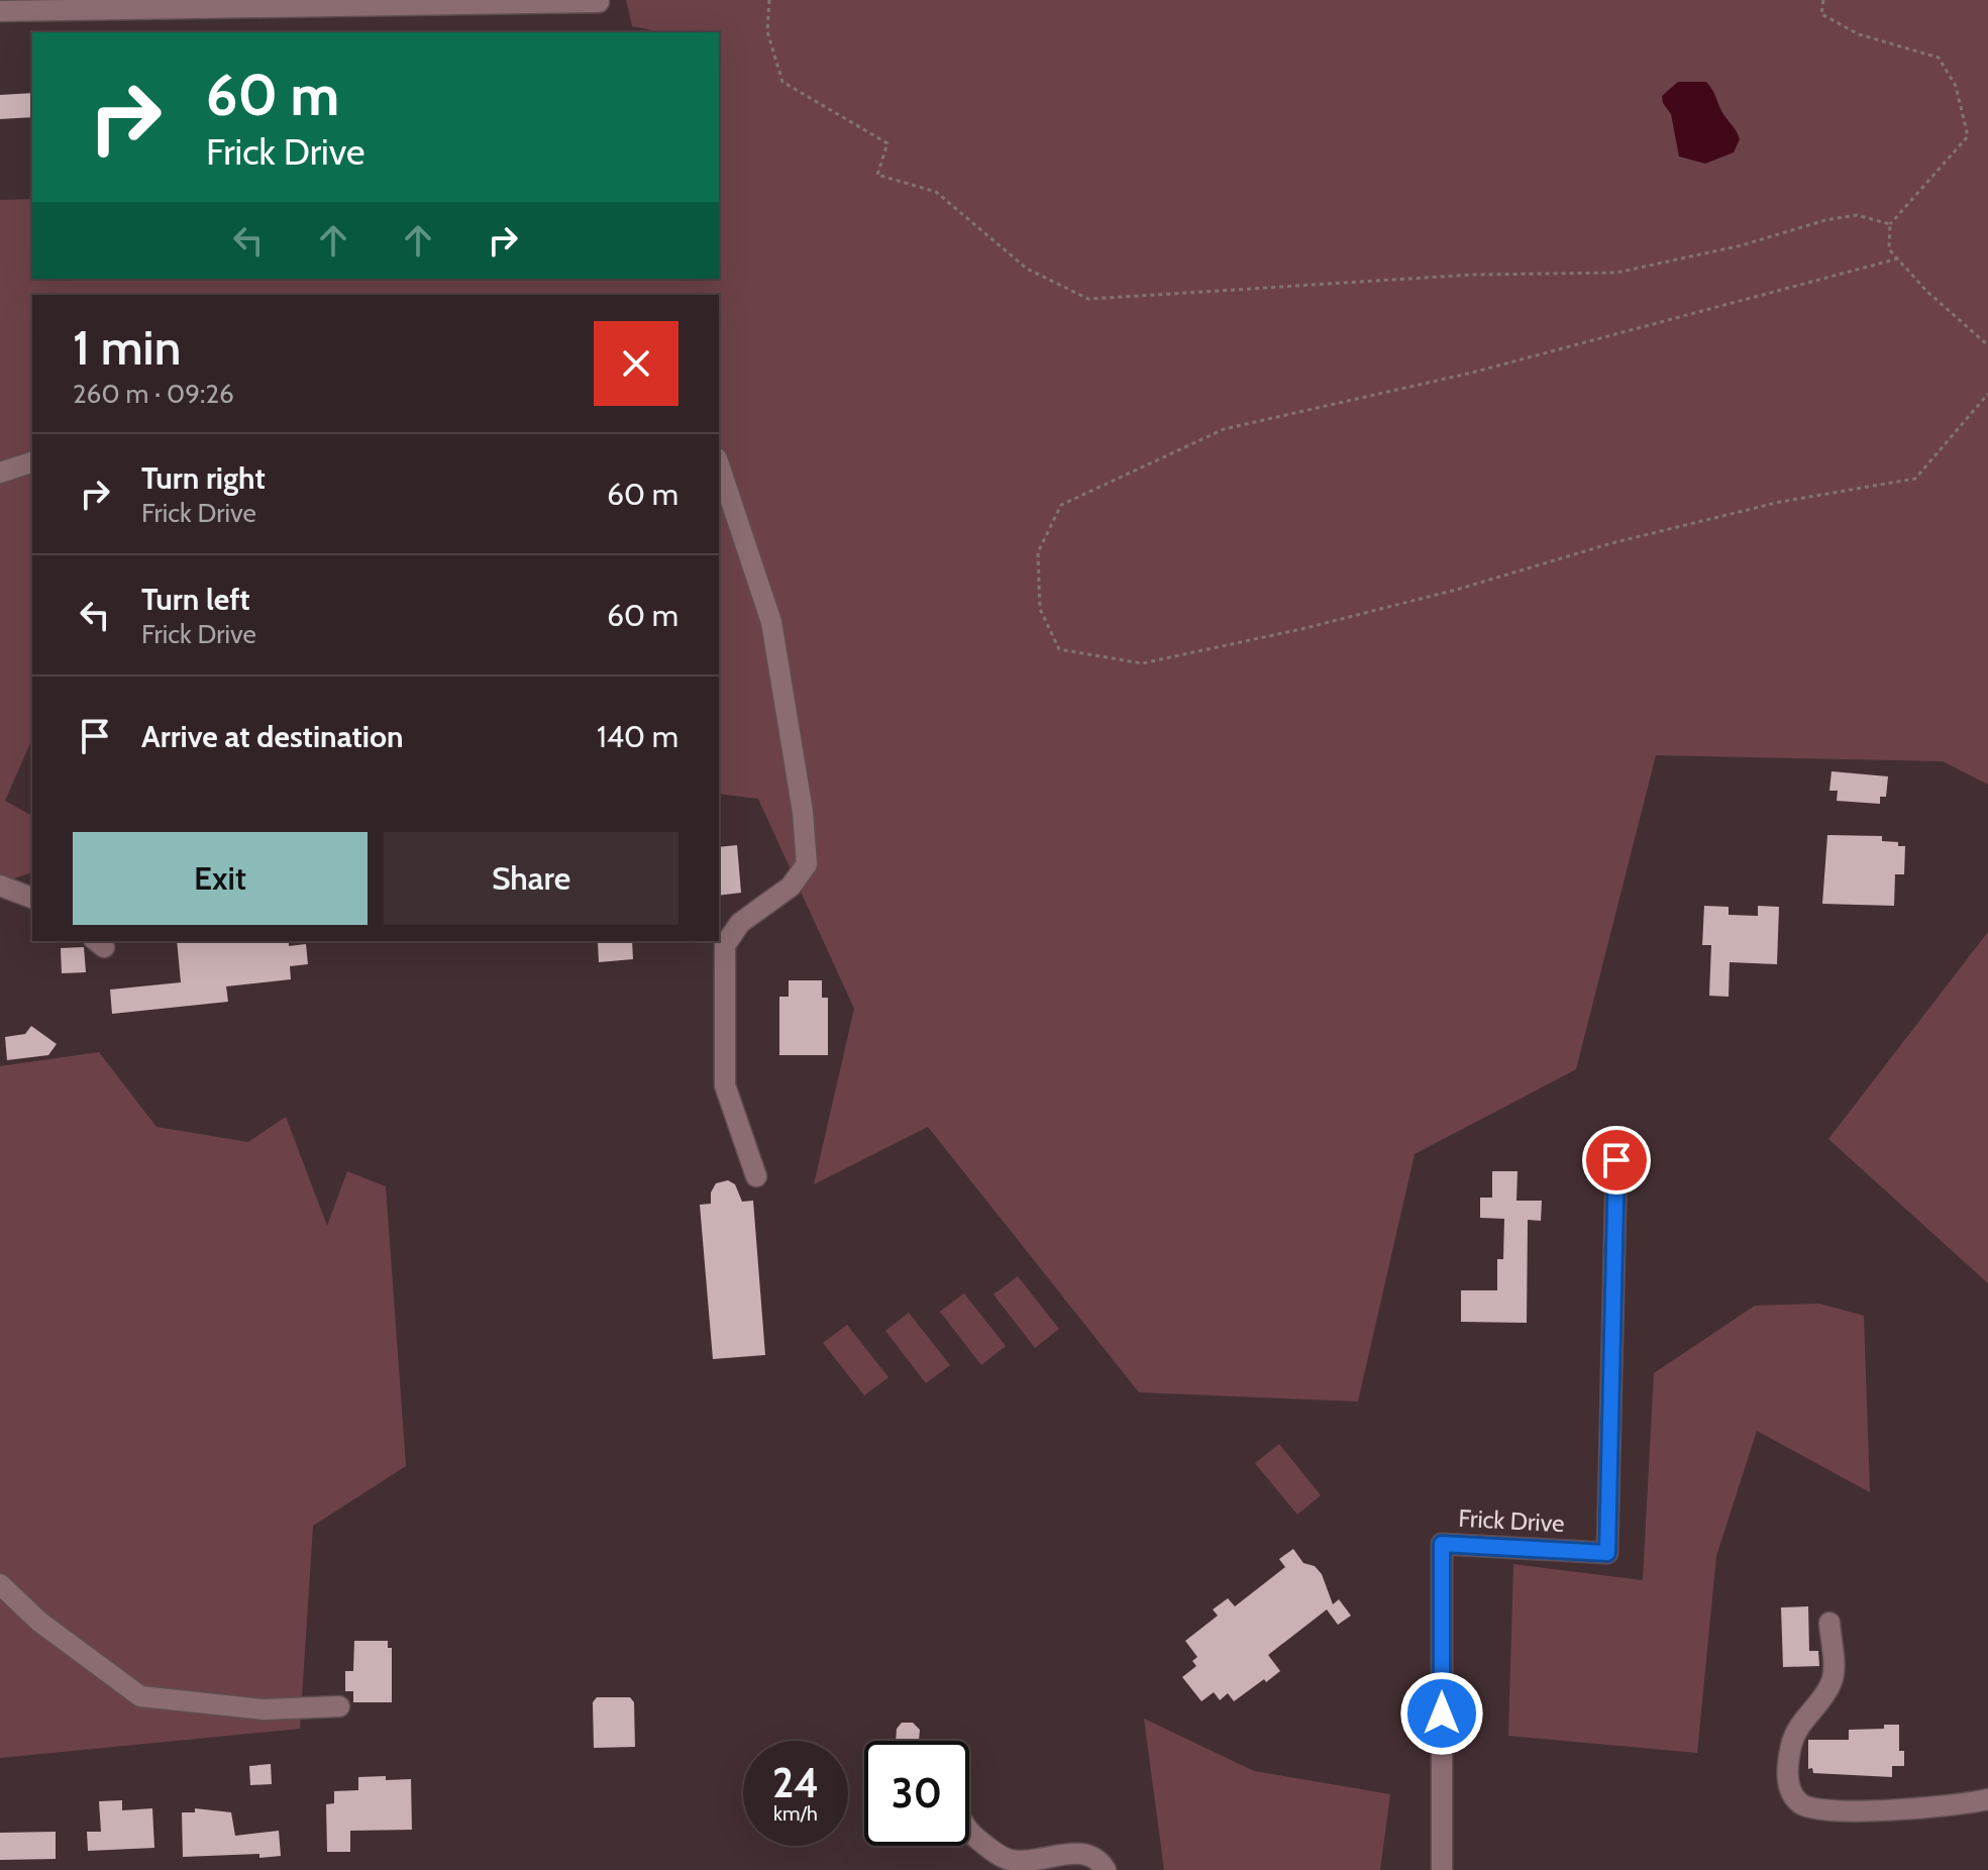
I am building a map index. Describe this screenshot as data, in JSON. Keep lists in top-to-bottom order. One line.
{"streets":{"street":["Frick Drive"]},"page":{"turn":["60 m","Frick Drive"],"heading":["1 min","260 m · 09:26"],"list":[{"name":"Turn right","note":"Frick Drive","value":"60 m"},{"name":"Turn left","note":"Frick Drive","value":"60 m"},{"name":"Arrive at destination","value":"140 m"}],"buttons":["Exit","Share"],"speed":"24 km/h","limit":"30"}}
